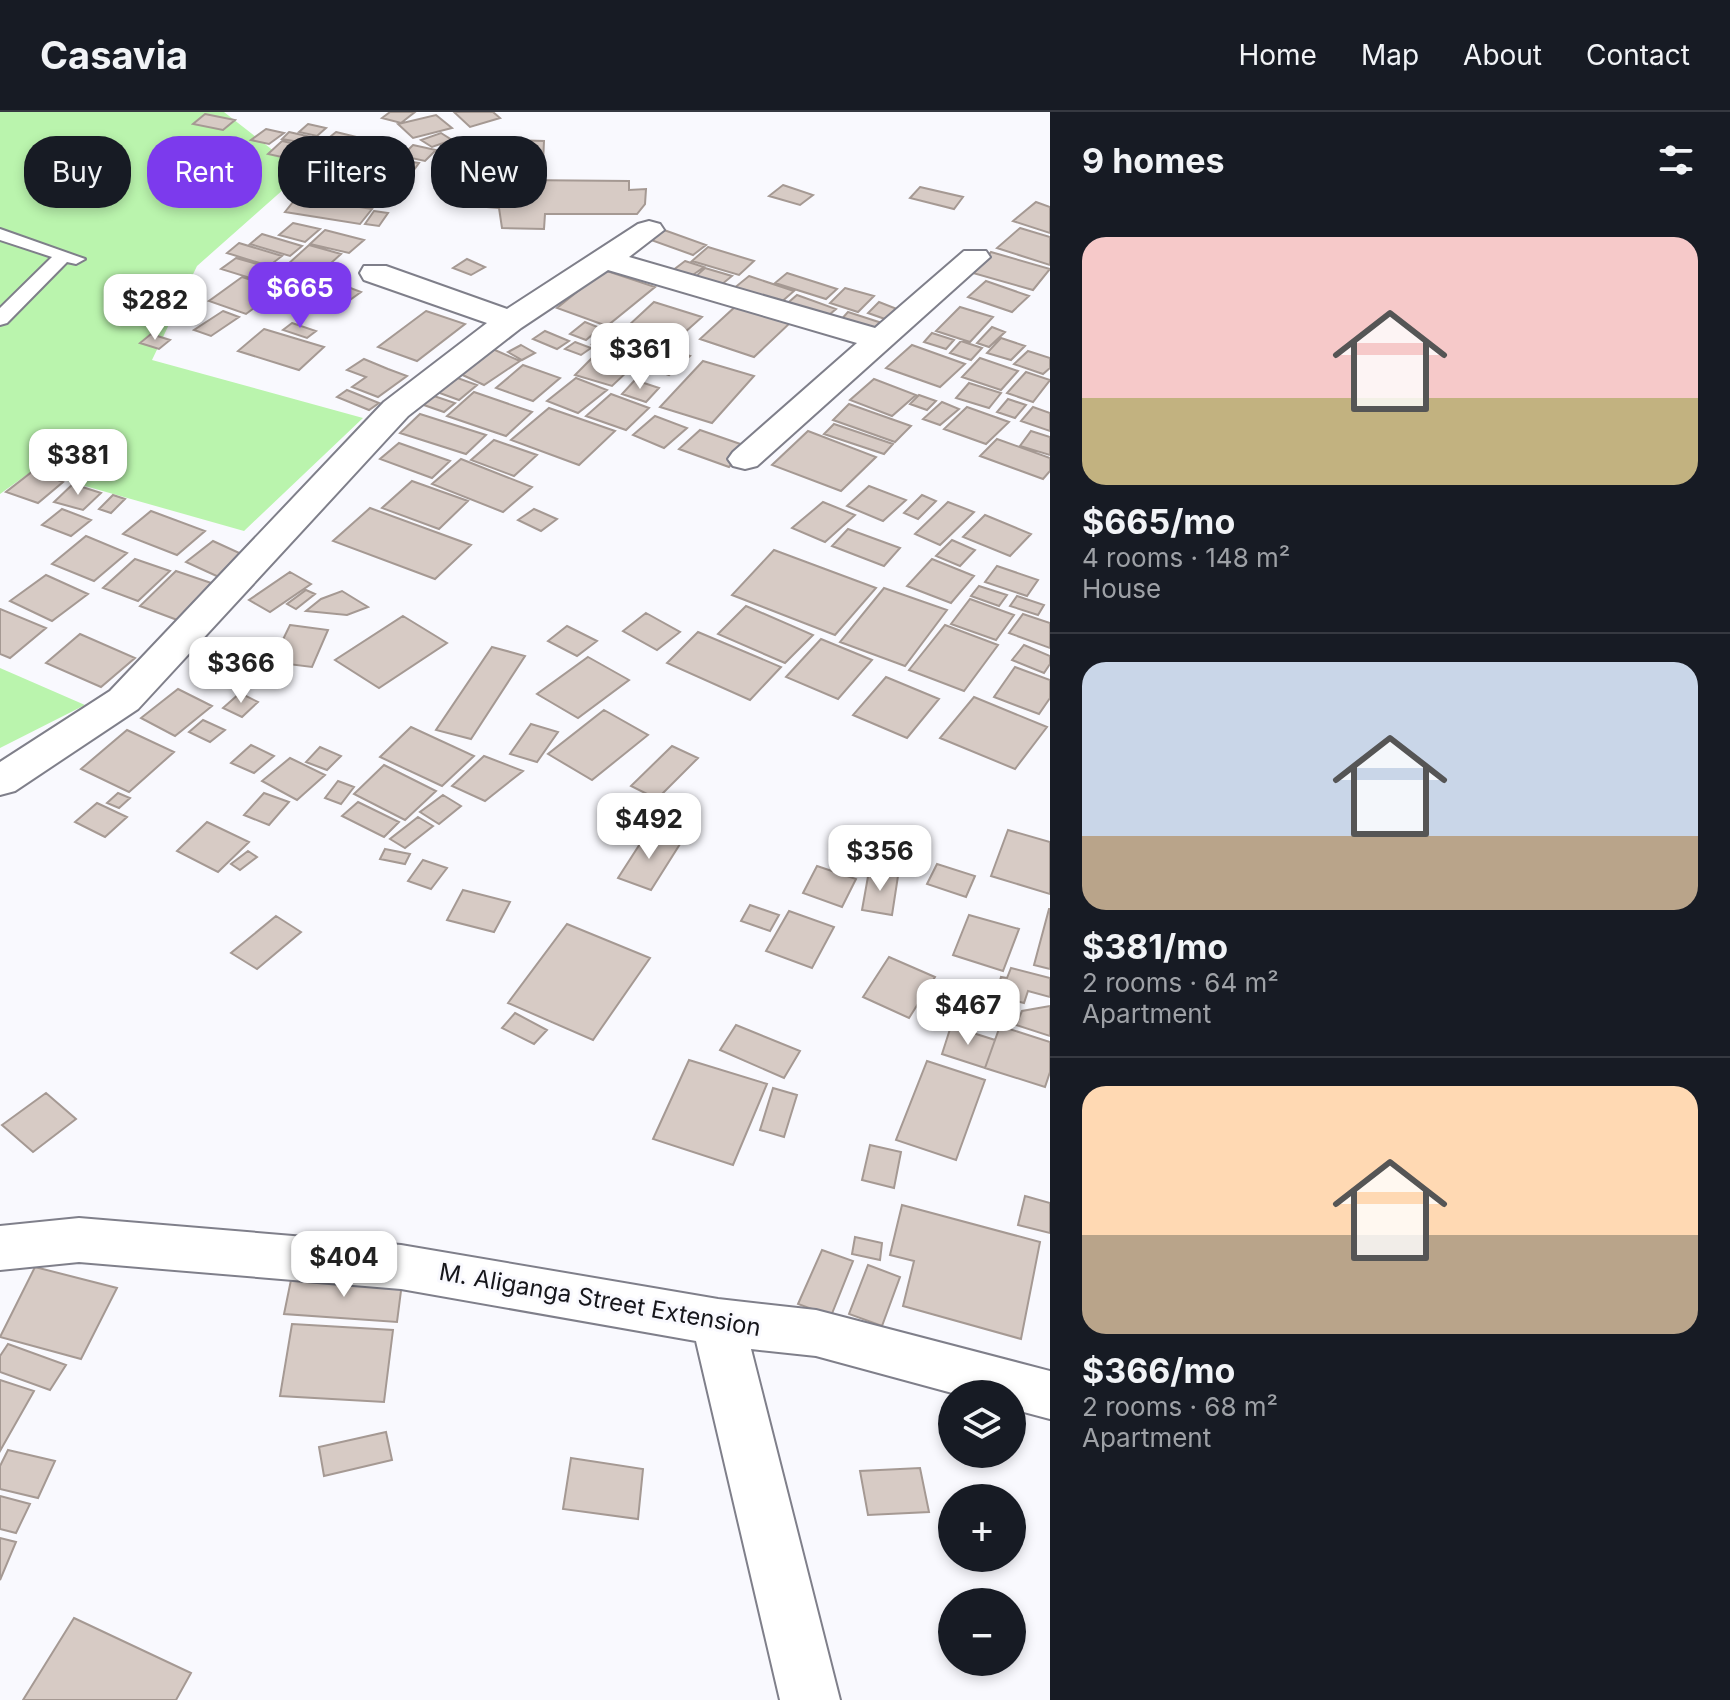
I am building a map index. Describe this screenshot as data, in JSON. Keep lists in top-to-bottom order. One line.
{"streets":{"street":["M. Aliganga Street Extension"]},"page":{"header":"Casavia","nav":["Home","Map","About","Contact"],"heading":"9 homes","chip":["Buy","Rent","Filters","New"],"list":[{"name":"$665/mo","note":"4 rooms · 148 m² · House"},{"name":"$381/mo","note":"2 rooms · 64 m² · Apartment"},{"name":"$366/mo","note":"2 rooms · 68 m² · Apartment"}],"price":["$665","$282","$361","$381","$366","$492","$356","$467","$404"],"map_buttons":["+","−"]}}
